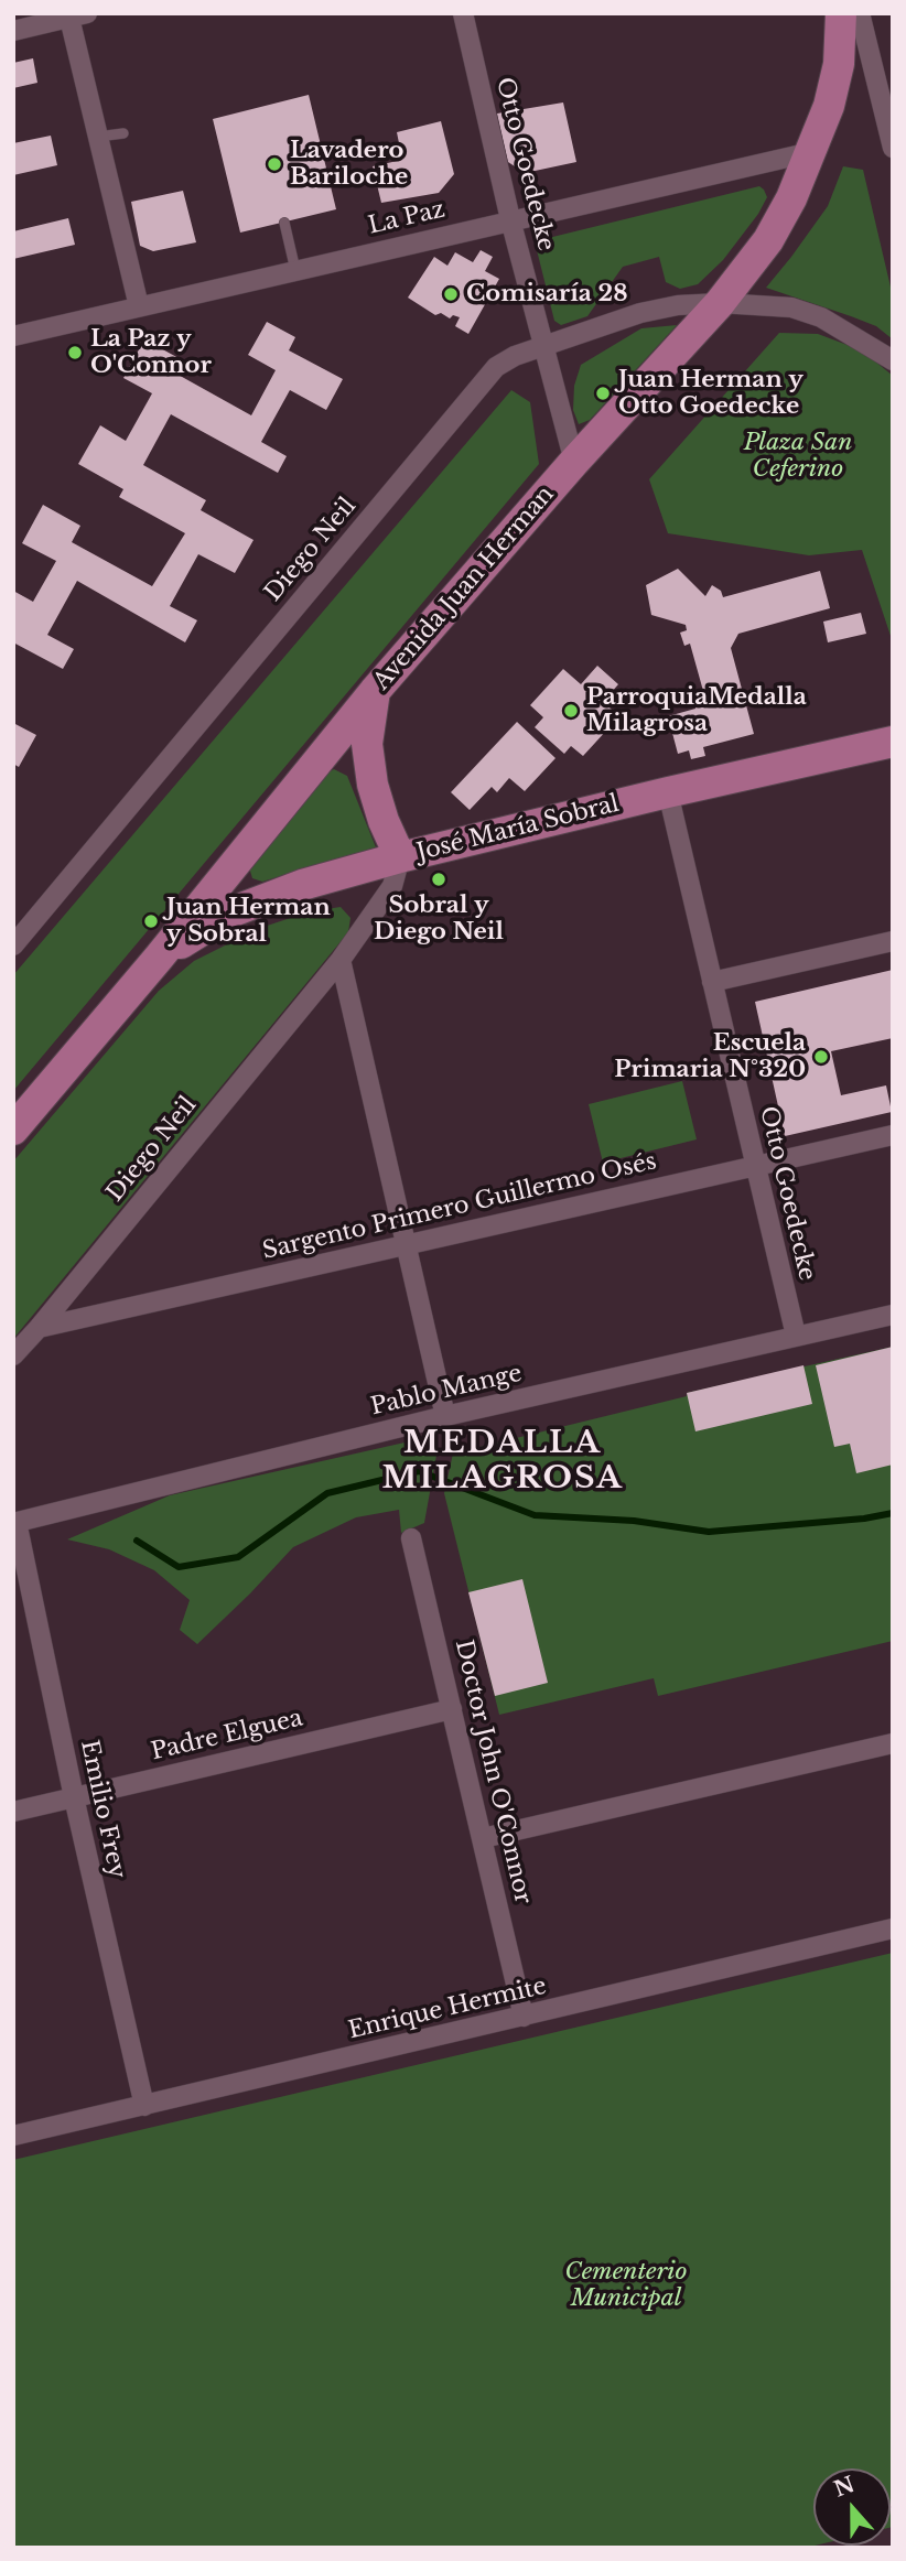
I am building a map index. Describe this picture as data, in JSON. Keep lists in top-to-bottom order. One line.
{"streets":{"main road":["Avenida Juan Herman","José María Sobral"],"street":["Otto Goedecke","La Paz","Diego Neil","Sargento Primero Guillermo Osés","Pablo Mange","Padre Elguea","Doctor John O'Connor","Emilio Frey","Enrique Hermite"]},"crossings":[["Otto Goedecke","La Paz"],["Otto Goedecke","Diego Neil"],["Otto Goedecke","Avenida Juan Herman"],["Otto Goedecke","José María Sobral"],["Otto Goedecke","Sargento Primero Guillermo Osés"],["Otto Goedecke","Pablo Mange"],["La Paz","Avenida Juan Herman"],["Diego Neil","Avenida Juan Herman"],["Diego Neil","José María Sobral"],["Diego Neil","Sargento Primero Guillermo Osés"],["Avenida Juan Herman","José María Sobral"],["Pablo Mange","Emilio Frey"],["Padre Elguea","Doctor John O'Connor"],["Padre Elguea","Emilio Frey"],["Doctor John O'Connor","Enrique Hermite"],["Emilio Frey","Enrique Hermite"]],"districts":["MEDALLA MILAGROSA"],"parks":["Plaza San Ceferino","Cementerio Municipal"],"places":["Lavadero Bariloche","Comisaría 28","La Paz y O'Connor","Juan Herman y Otto Goedecke","ParroquiaMedalla Milagrosa","Sobral y Diego Neil","Juan Herman y Sobral","Escuela Primaria N°320"],"north":"top"}
